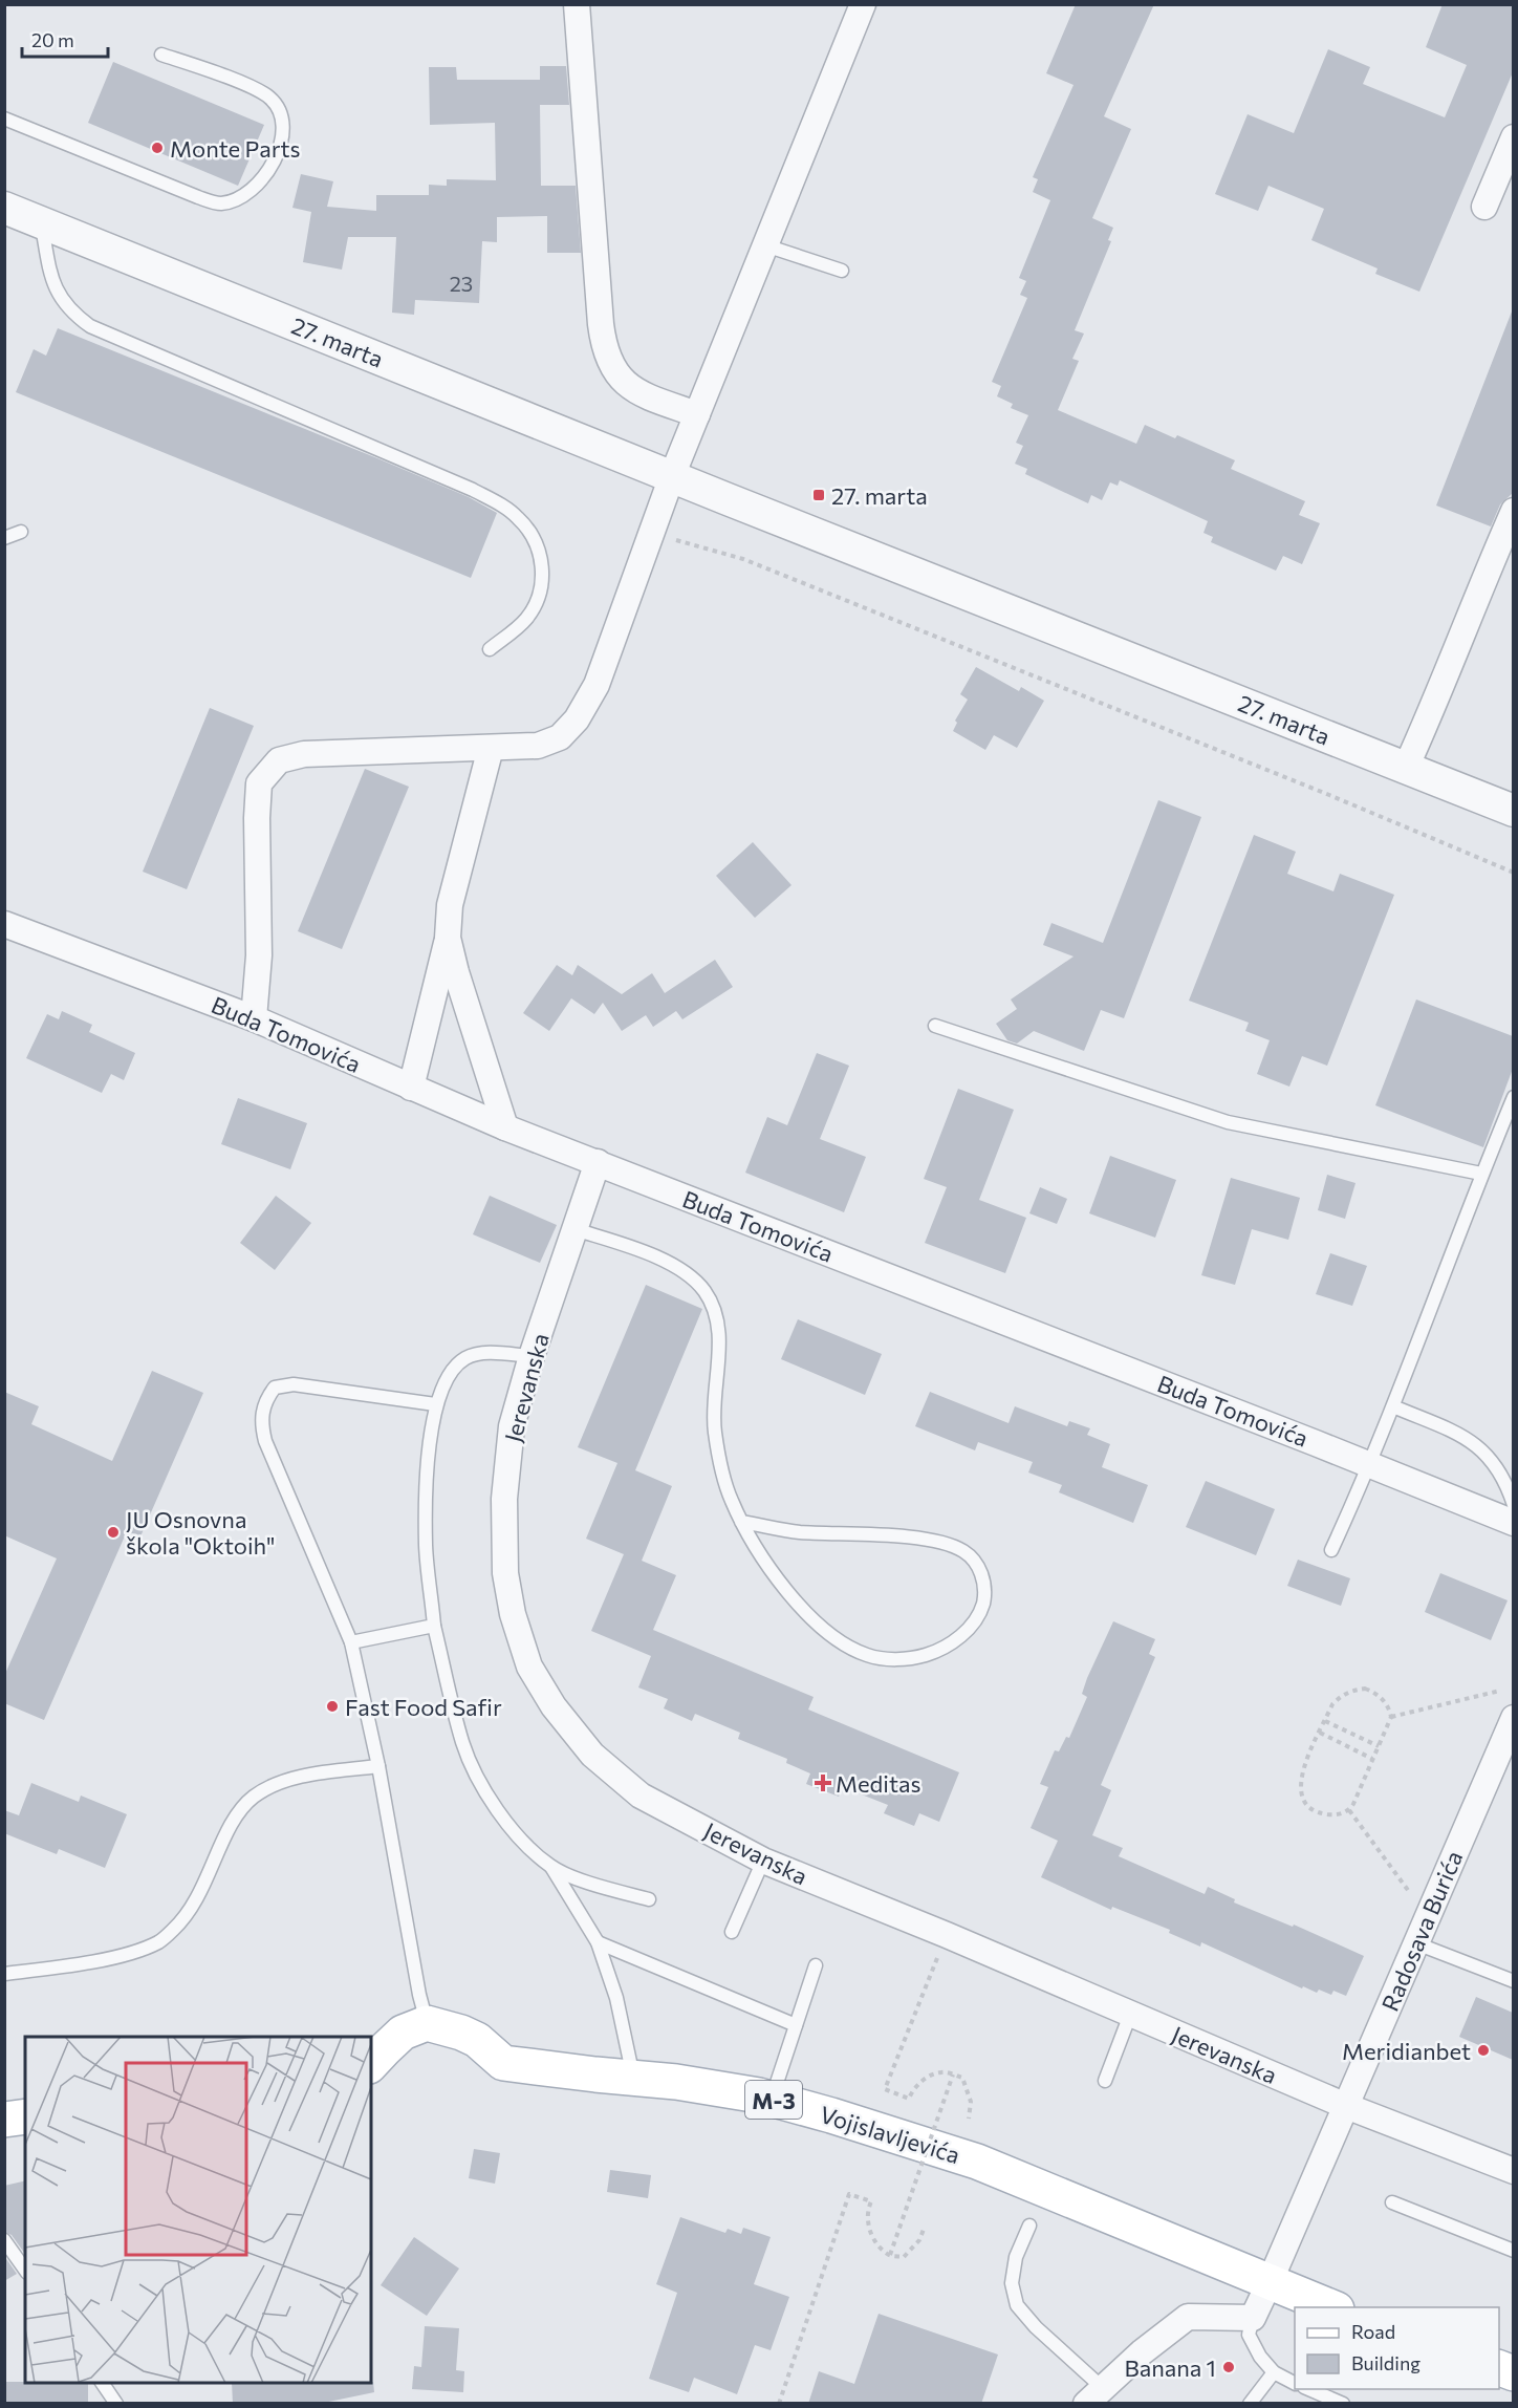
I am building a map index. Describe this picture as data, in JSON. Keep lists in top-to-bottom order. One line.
{"streets":{"main road":["M-3","Vojislavljevića"],"street":["27. marta","Buda Tomovića","Jerevanska","Radosava Burića"]},"crossings":[["Buda Tomovića","Jerevanska"],["Jerevanska","Radosava Burića"],["Radosava Burića","Vojislavljevića"]],"places":{"other":["Monte Parts","JU Osnovna škola \"Oktoih\"","Fast Food Safir","Meridianbet","Banana 1"],"transit":["27. marta"],"health":["Meditas"]},"house_numbers":["23"],"legend":["Road","Building"],"scale_bar":"20 m"}
